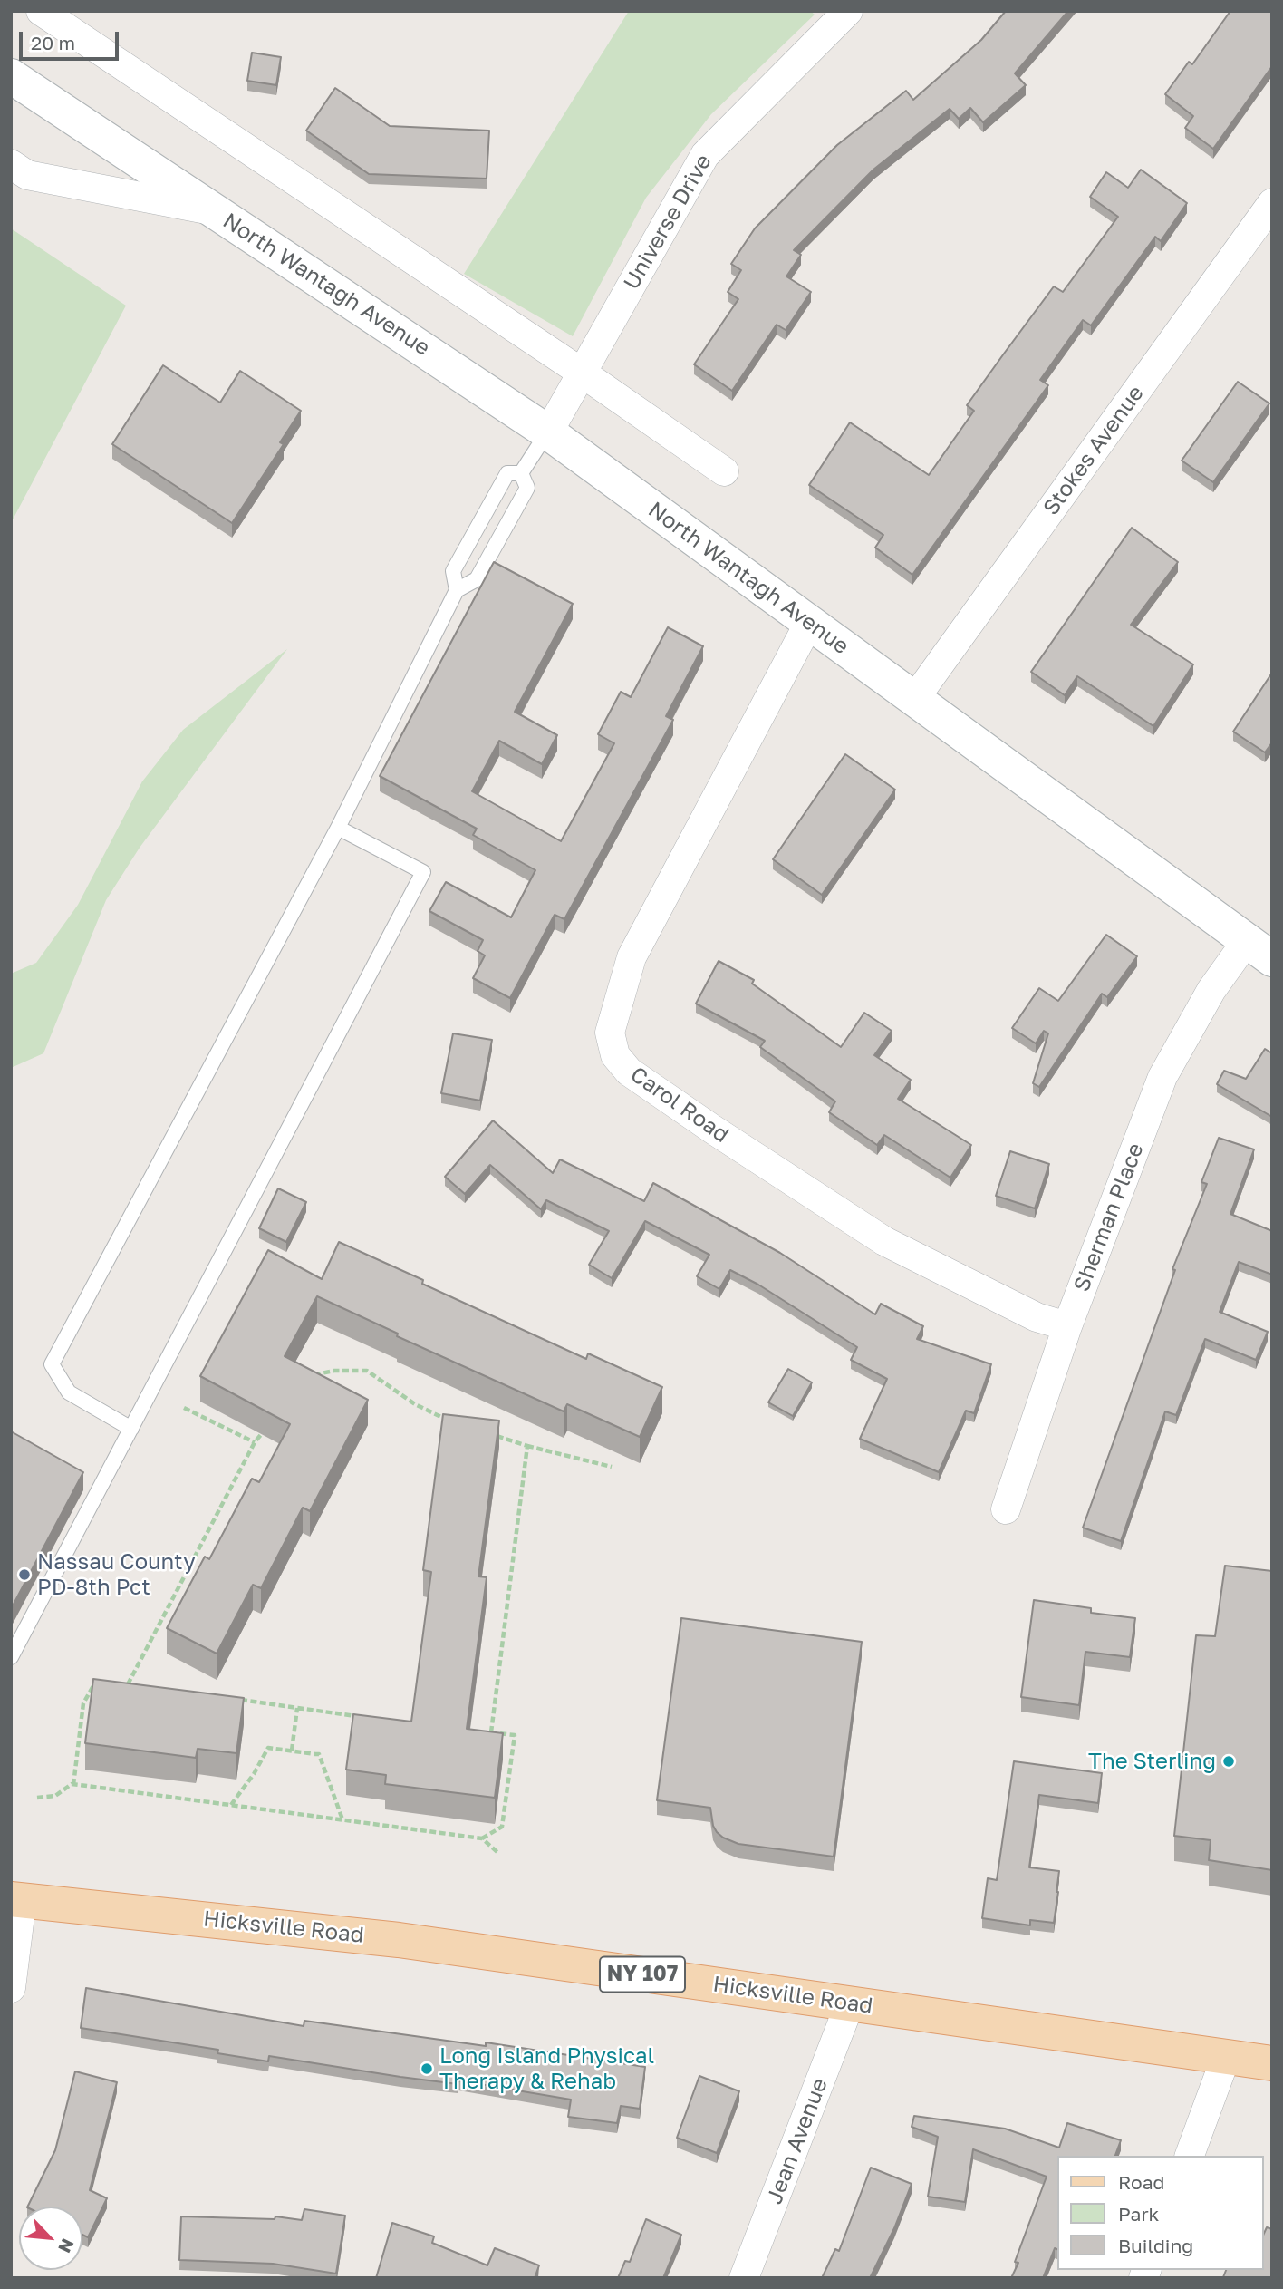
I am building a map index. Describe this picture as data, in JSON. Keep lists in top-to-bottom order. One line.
{"streets":{"main road":["North Wantagh Avenue","Hicksville Road","NY 107"],"street":["Universe Drive","Stokes Avenue","Carol Road","Sherman Place","Jean Avenue"]},"crossings":[["Universe Drive","North Wantagh Avenue"],["North Wantagh Avenue","Stokes Avenue"],["North Wantagh Avenue","Carol Road"],["North Wantagh Avenue","Sherman Place"],["Carol Road","Sherman Place"],["Hicksville Road","Jean Avenue"]],"places":["Nassau County PD-8th Pct","The Sterling","Long Island Physical Therapy & Rehab"],"legend":["Road","Park","Building"],"scale_bar":"20 m","north":"bottom right"}
